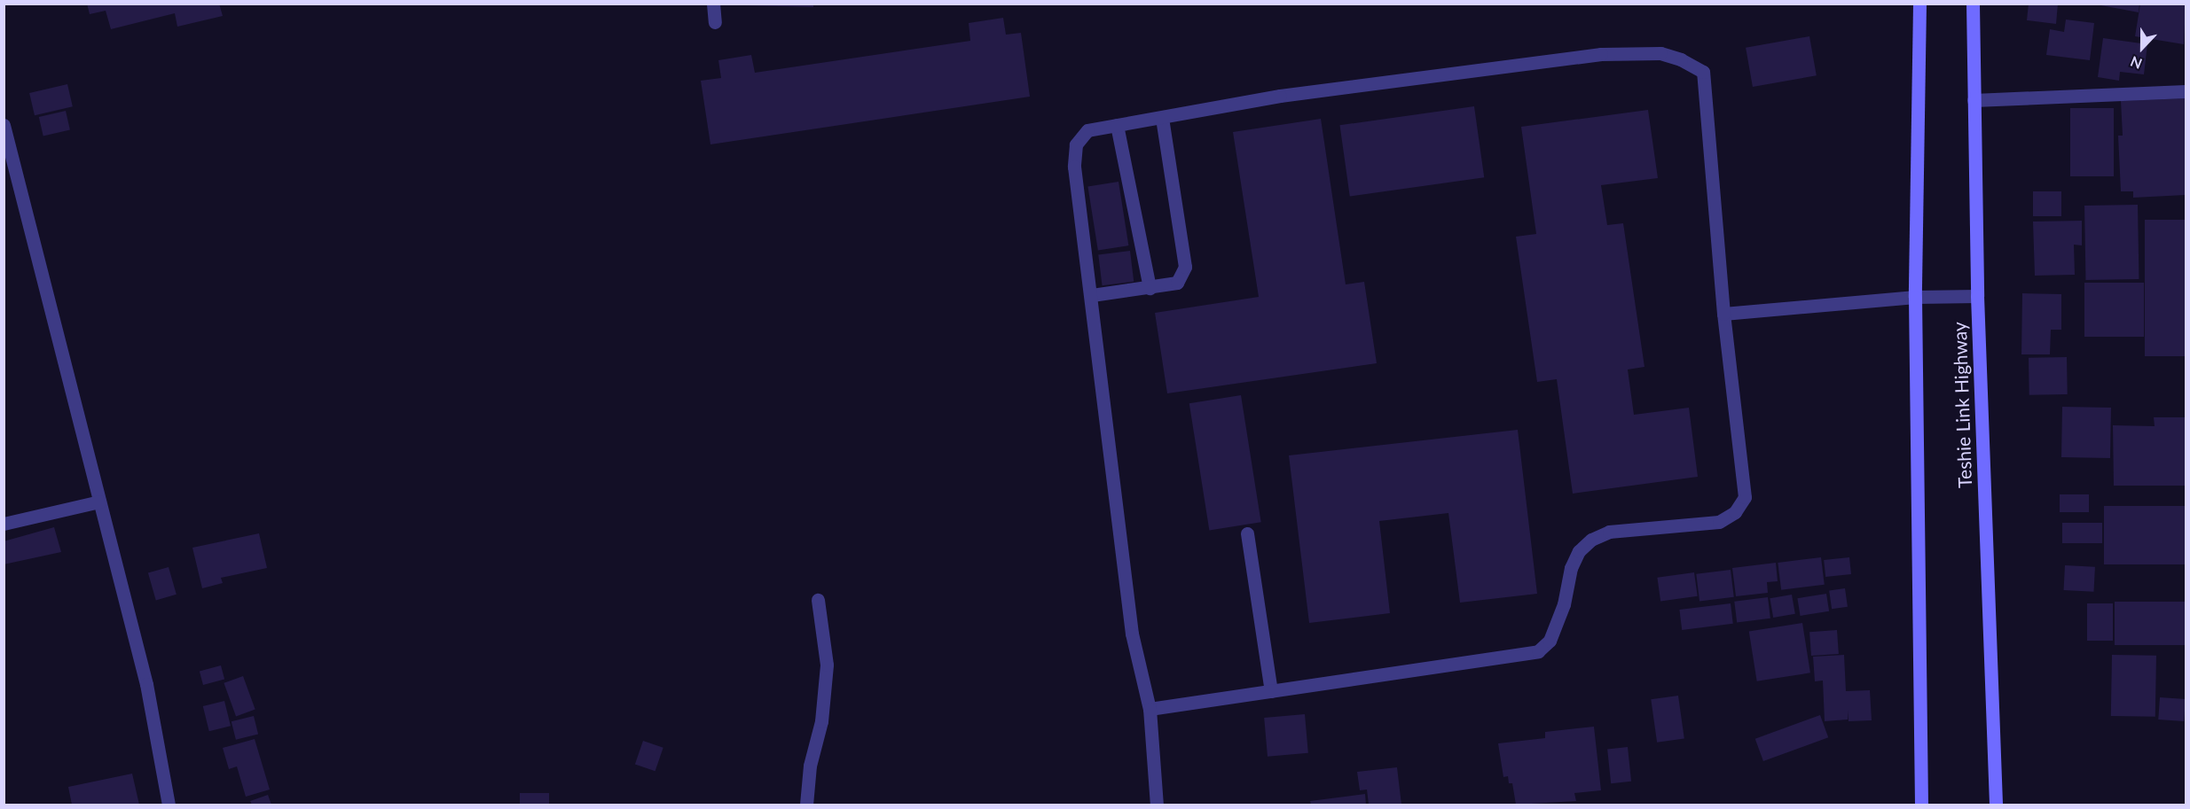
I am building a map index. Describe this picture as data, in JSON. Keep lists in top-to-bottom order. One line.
{"streets":{"main road":["Teshie Link Highway"]},"north":"bottom"}
